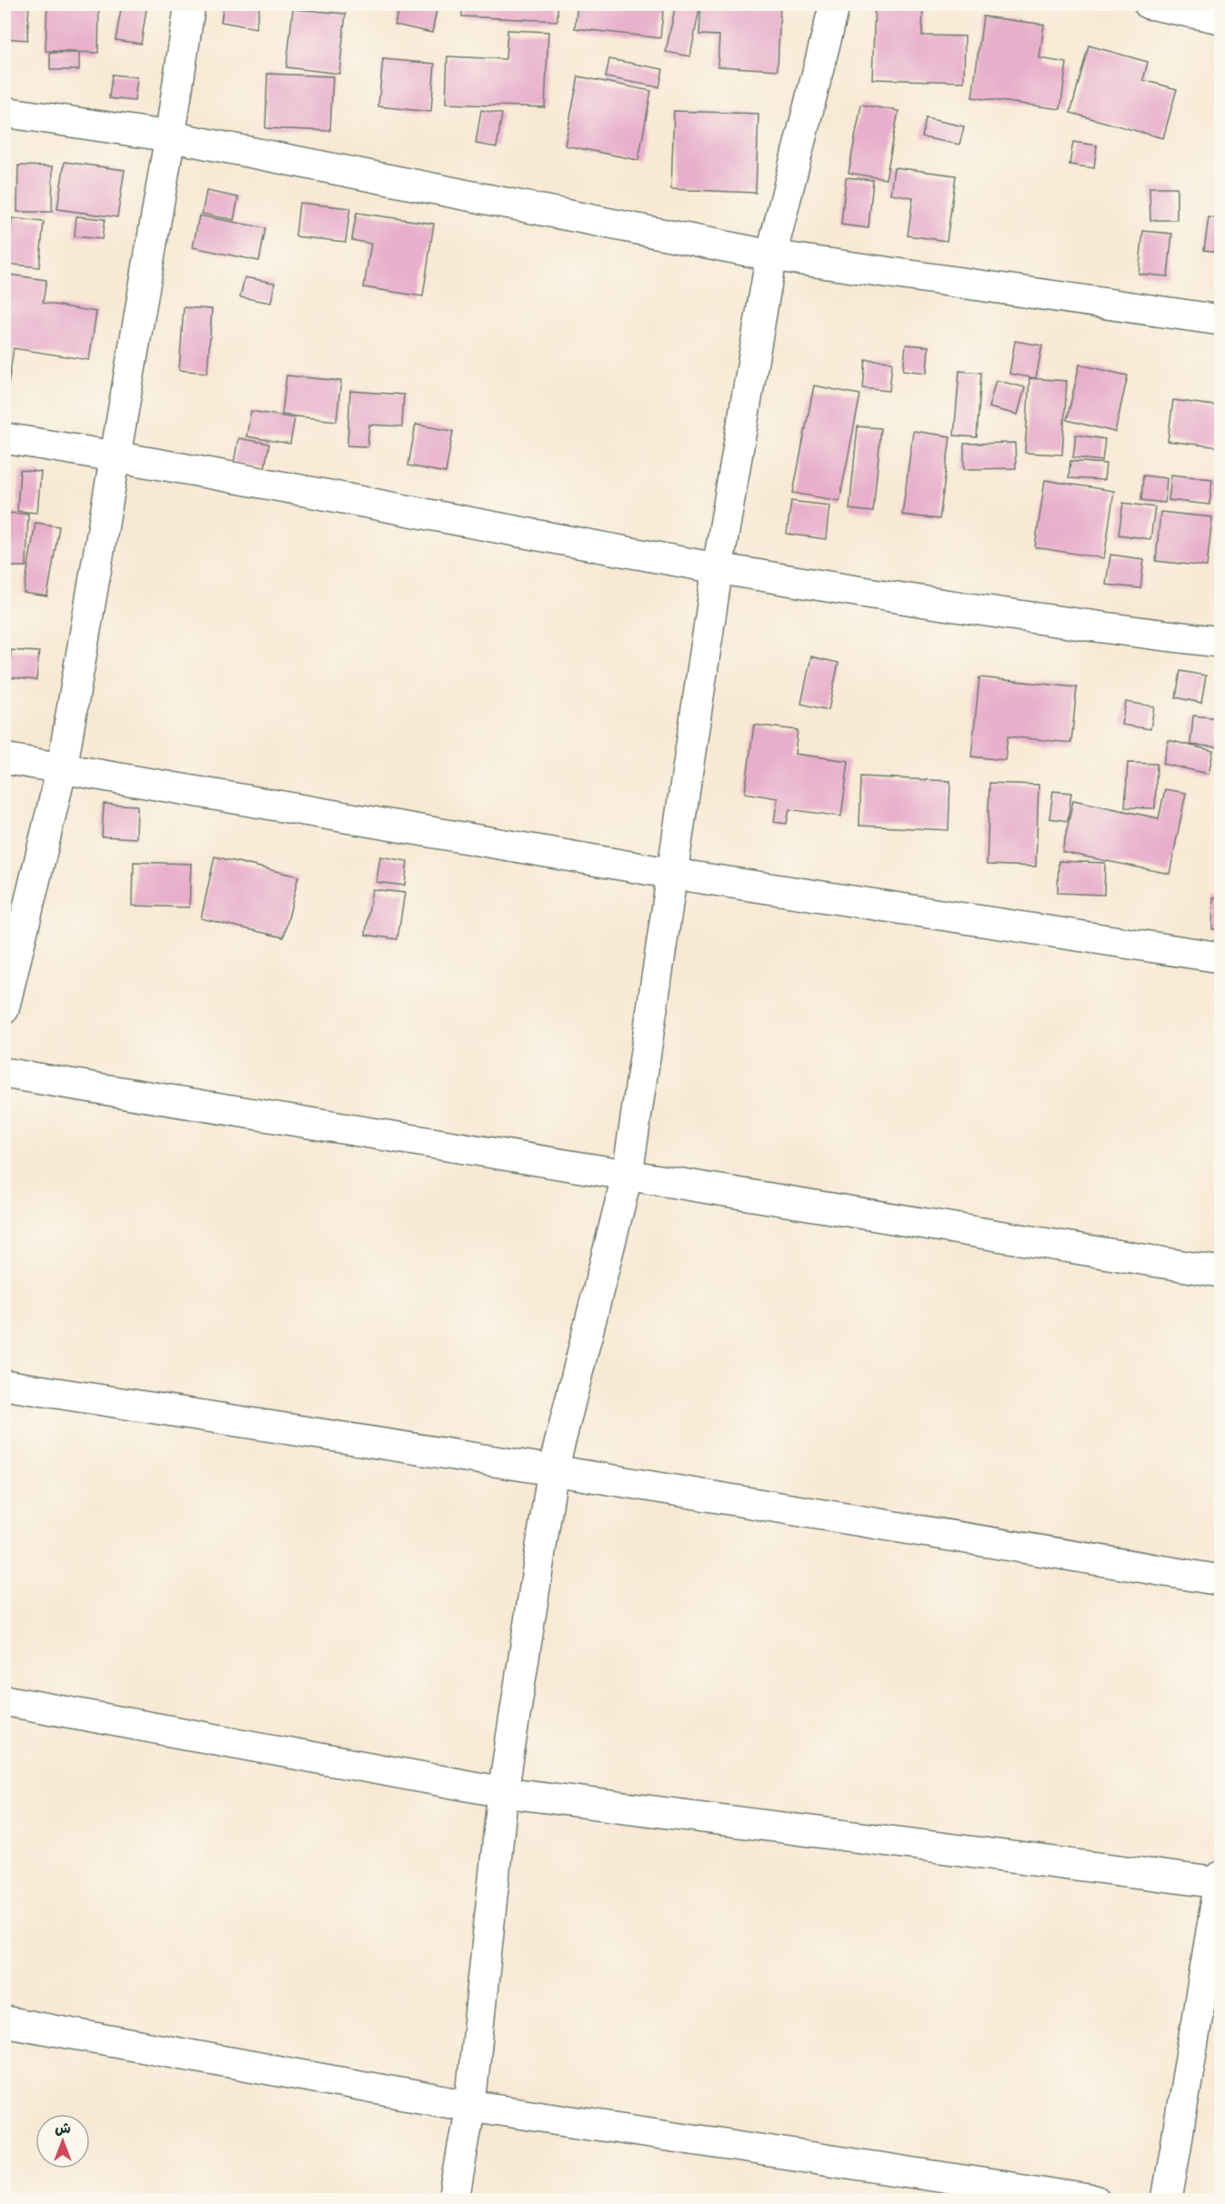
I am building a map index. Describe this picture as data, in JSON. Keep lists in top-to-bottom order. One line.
{"north":"top"}
